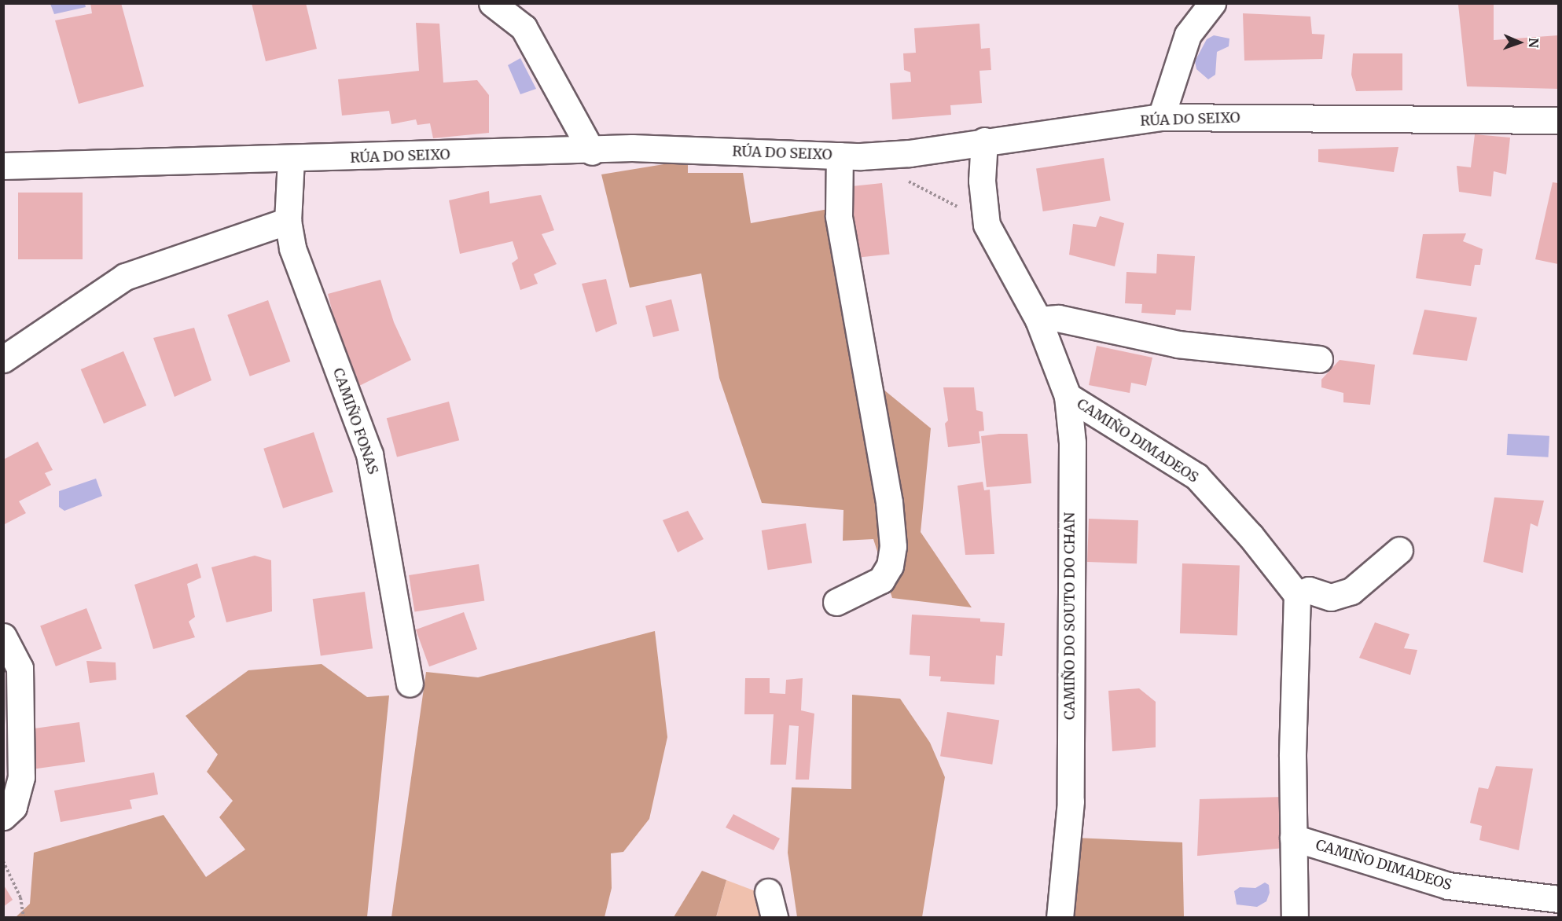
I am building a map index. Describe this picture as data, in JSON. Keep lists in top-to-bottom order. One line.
{"streets":{"street":["RÚA DO SEIXO","CAMIÑO FONAS","CAMIÑO DIMADEOS","CAMIÑO DO SOUTO DO CHAN"]},"crossings":[["RÚA DO SEIXO","CAMIÑO FONAS"],["RÚA DO SEIXO","CAMIÑO DO SOUTO DO CHAN"],["CAMIÑO DIMADEOS","CAMIÑO DO SOUTO DO CHAN"]],"north":"right"}
